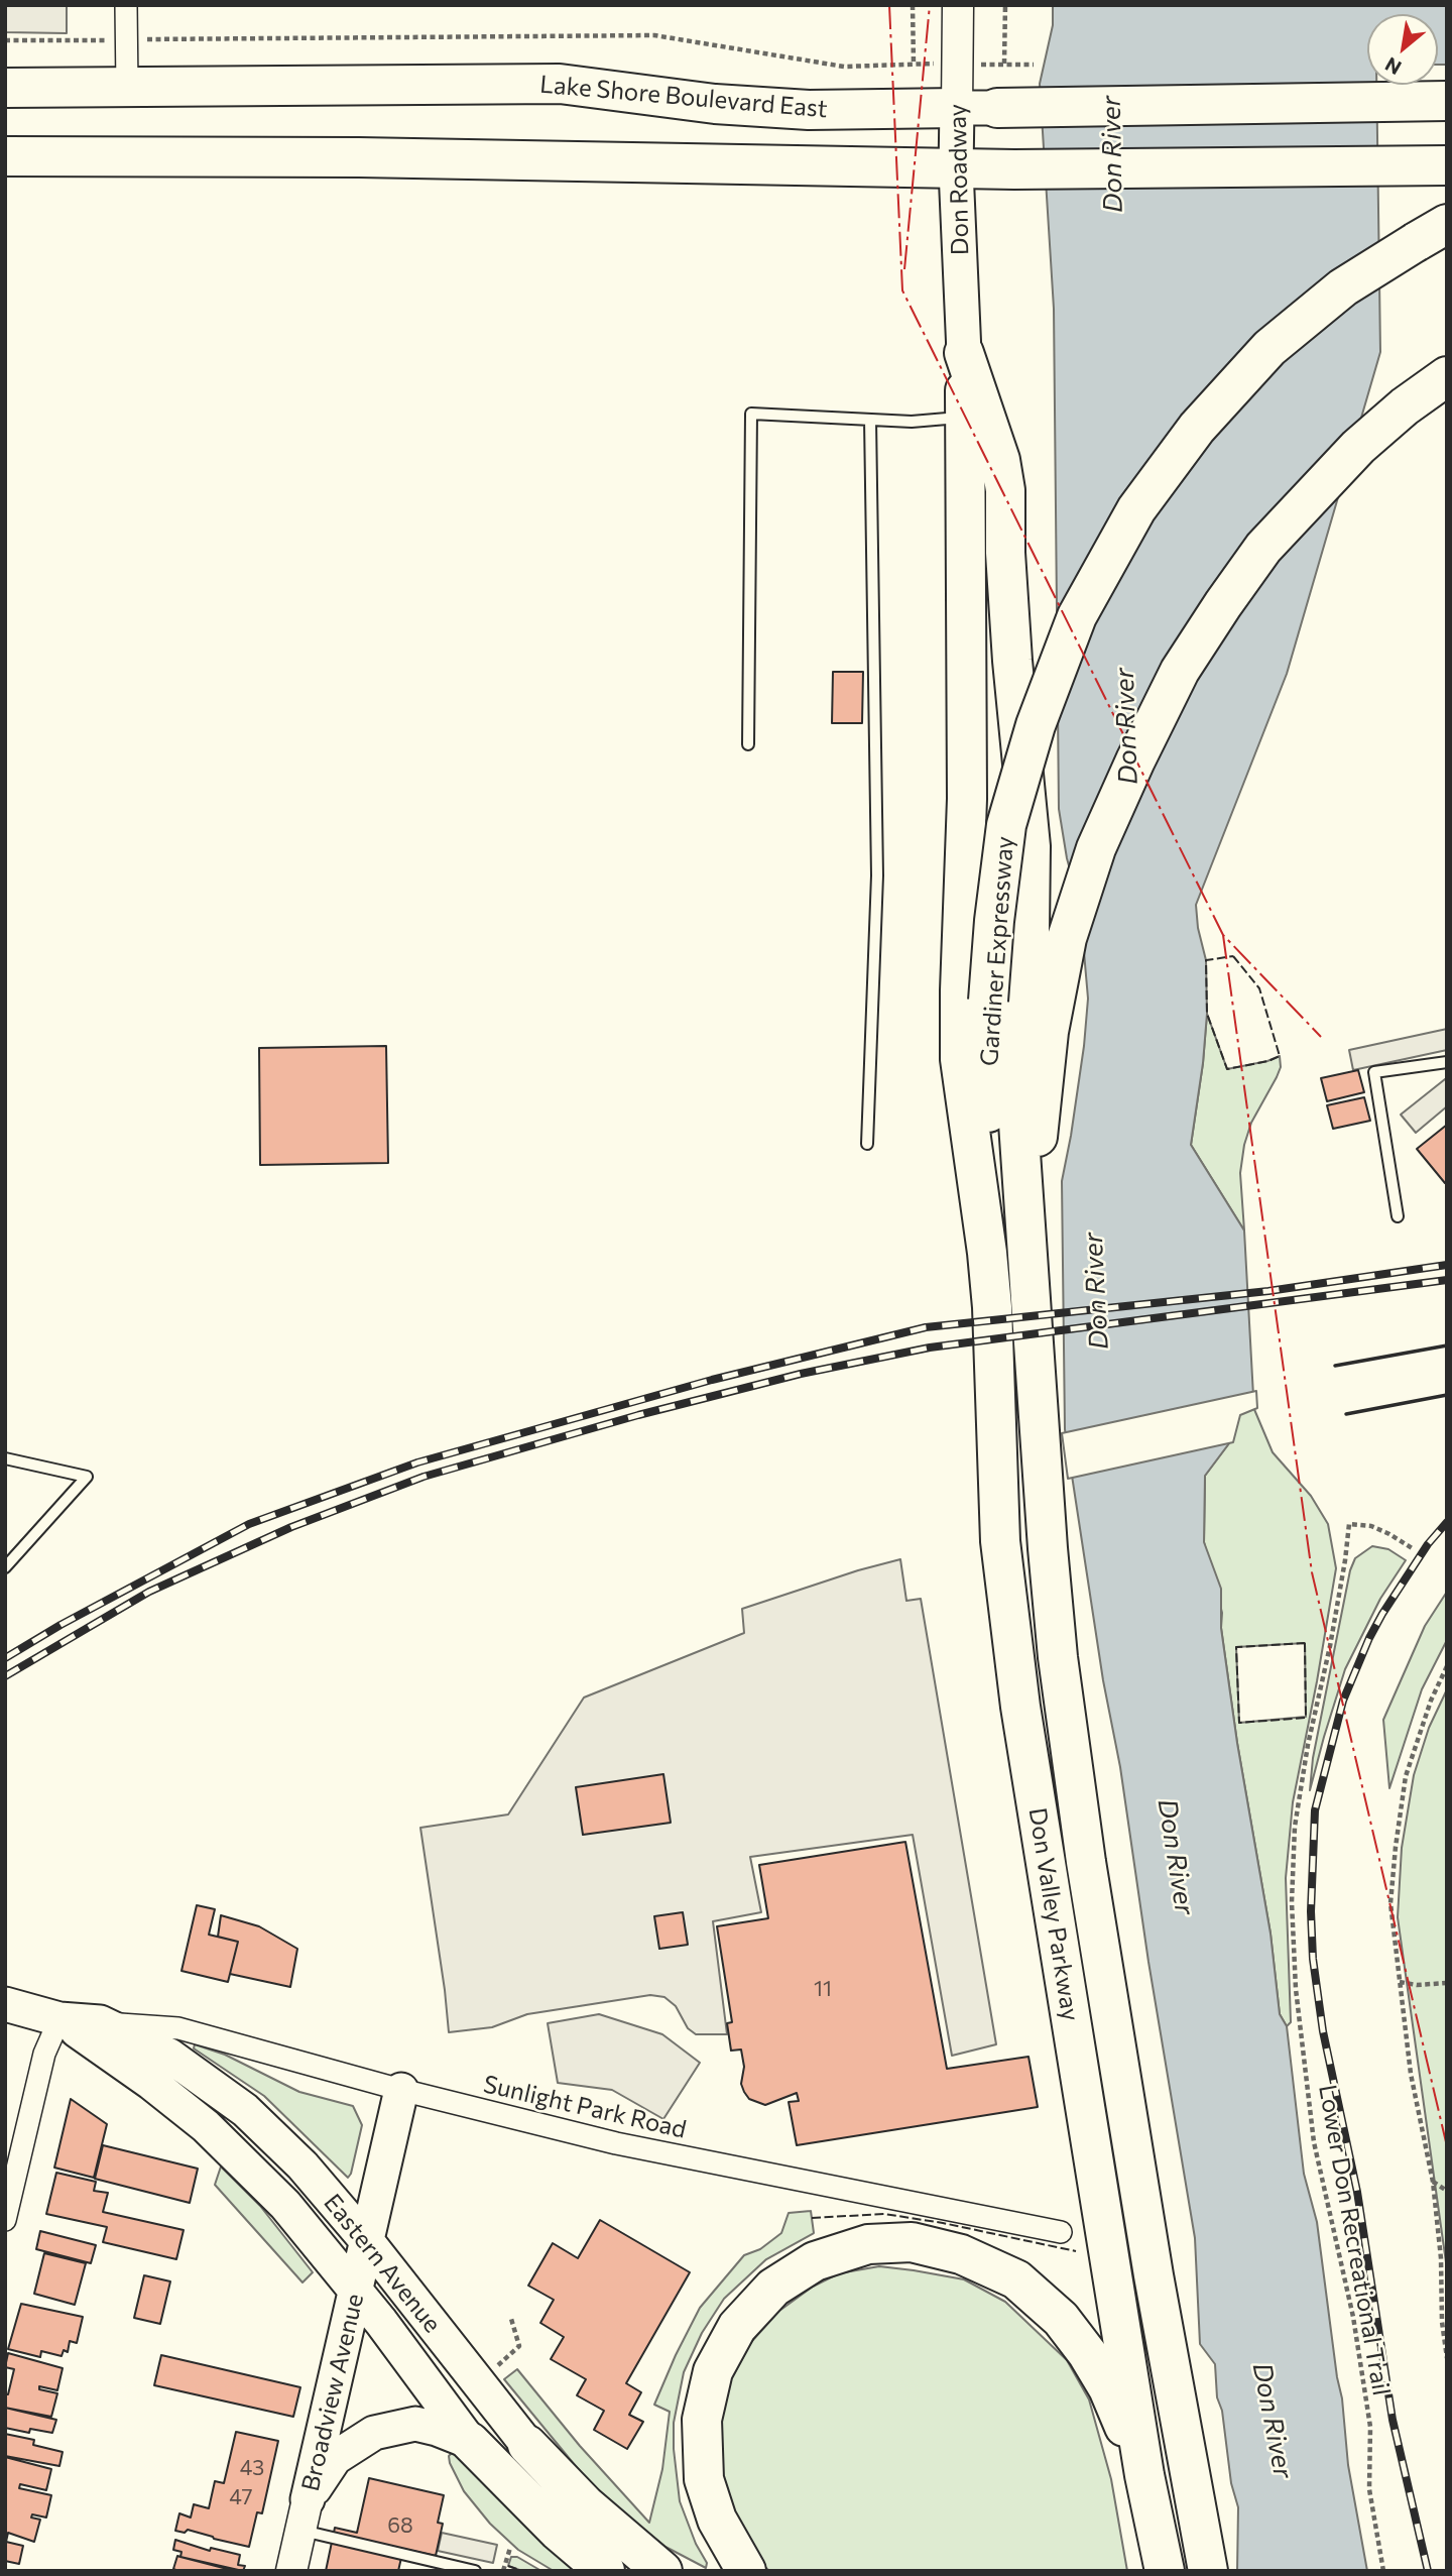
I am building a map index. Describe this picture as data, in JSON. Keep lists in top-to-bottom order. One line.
{"streets":{"highway":["Lake Shore Boulevard East","Gardiner Expressway","Don Valley Parkway","Eastern Avenue"],"main road":["Don Roadway","Broadview Avenue"],"street":["Sunlight Park Road"],"path":["Lower Don Recreational Trail"]},"crossings":[["Lake Shore Boulevard East","Don Roadway"],["Gardiner Expressway","Don Valley Parkway"],["Sunlight Park Road","Eastern Avenue"],["Sunlight Park Road","Broadview Avenue"],["Eastern Avenue","Broadview Avenue"]],"water":["Don River"],"house_numbers":["11","43","47","68"],"north":"bottom left"}
